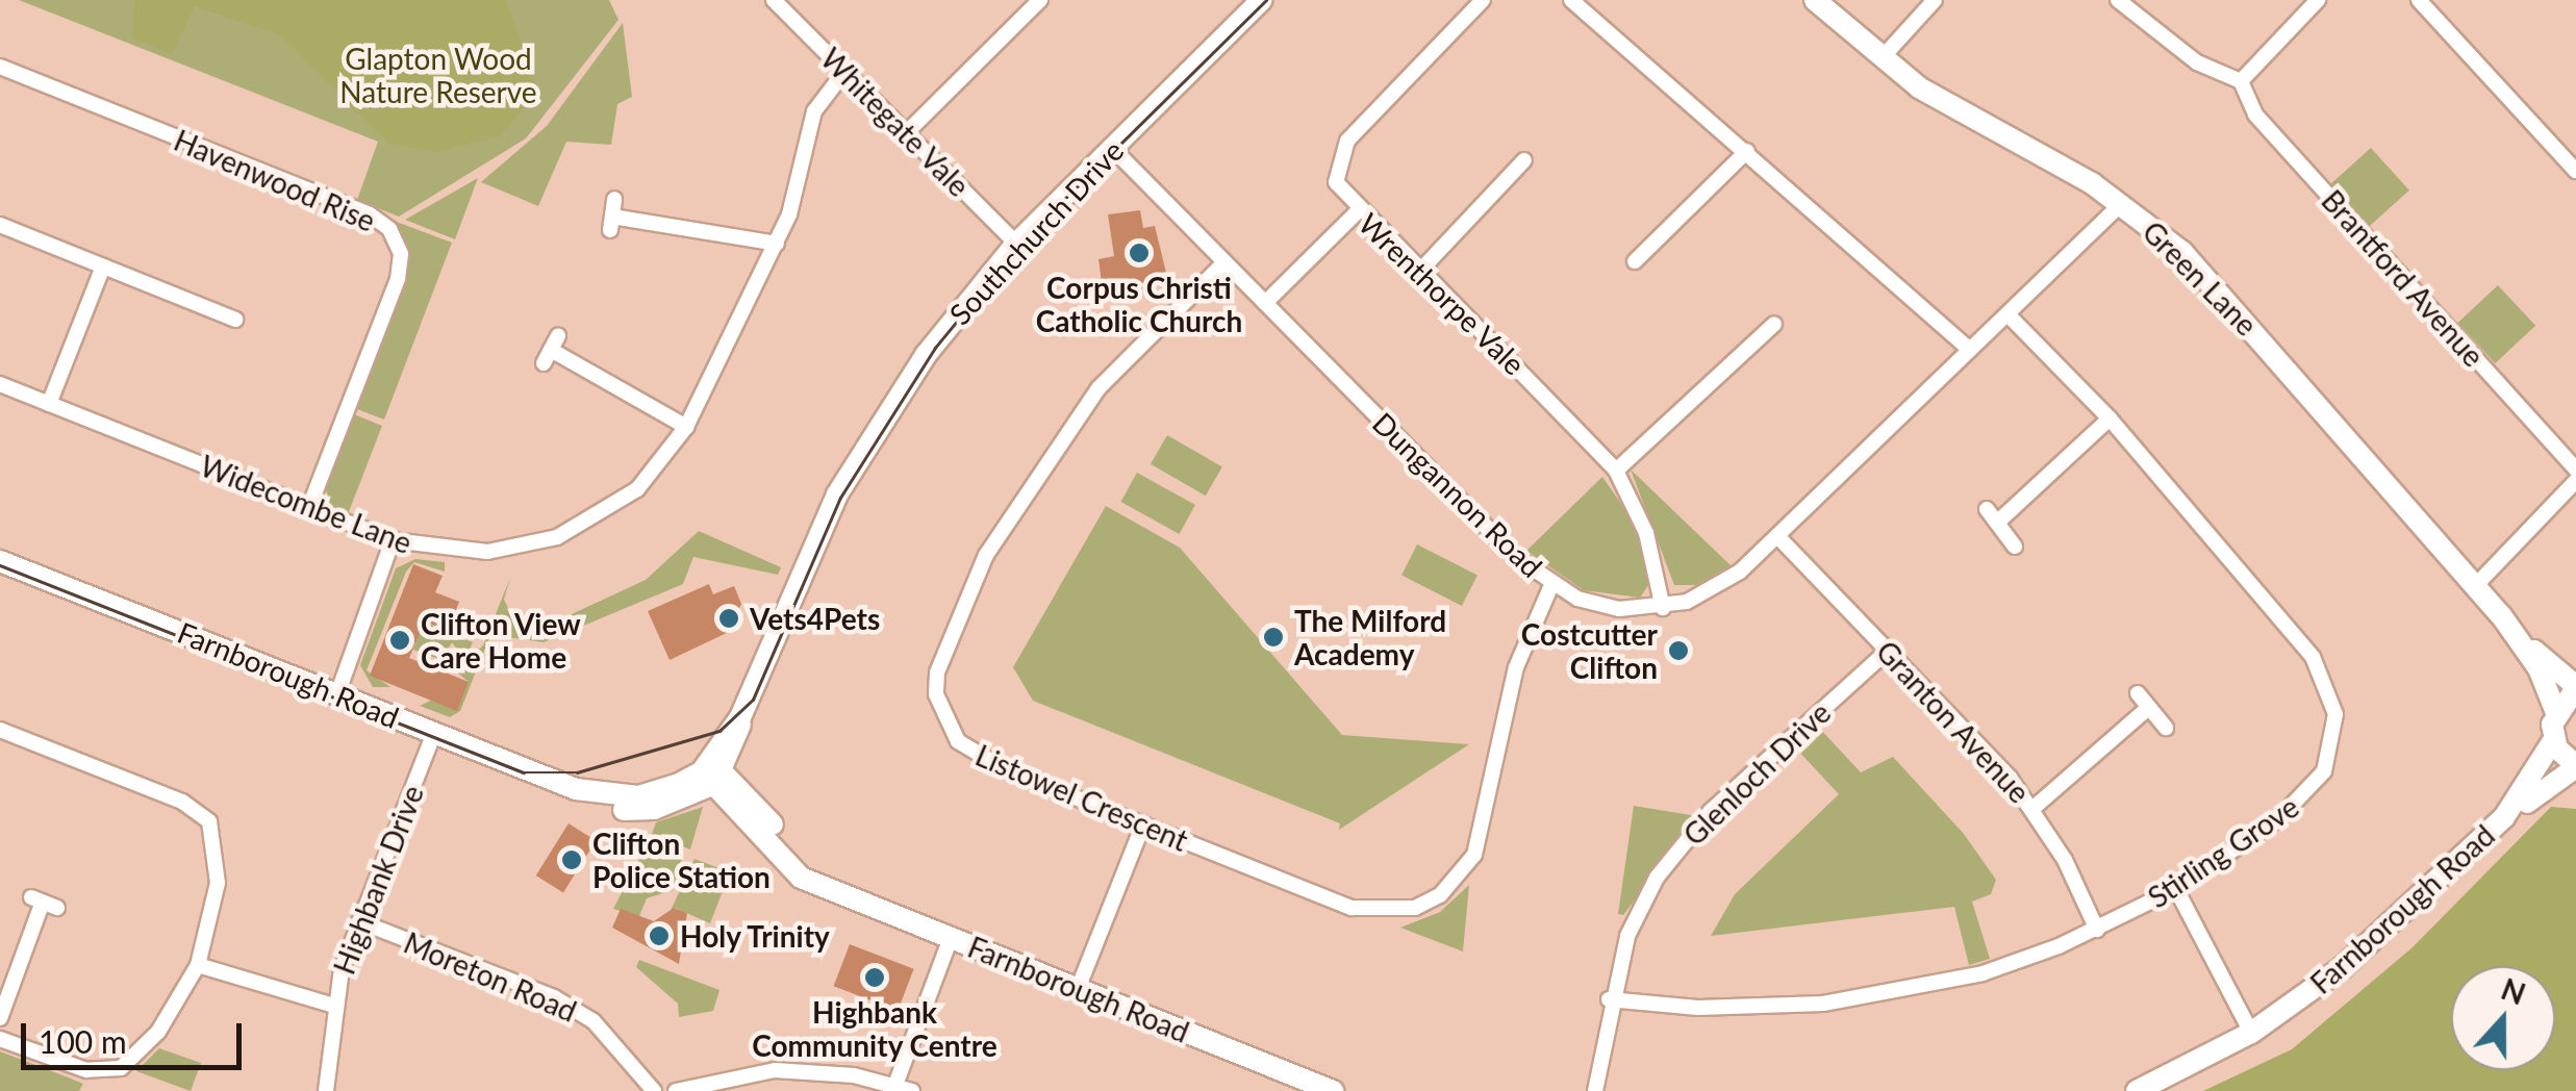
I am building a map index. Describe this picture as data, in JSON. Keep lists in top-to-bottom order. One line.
{"streets":{"street":["Whitegate Vale","Havenwood Rise","Southchurch Drive","Green Lane","Brantford Avenue","Wrenthorpe Vale","Dungannon Road","Widecombe Lane","Farnborough Road","Granton Avenue","Glenloch Drive","Listowel Crescent","Stirling Grove","Highbank Drive","Moreton Road"]},"crossings":[["Whitegate Vale","Southchurch Drive"],["Whitegate Vale","Widecombe Lane"],["Havenwood Rise","Widecombe Lane"],["Southchurch Drive","Dungannon Road"],["Southchurch Drive","Farnborough Road"],["Green Lane","Dungannon Road"],["Wrenthorpe Vale","Dungannon Road"],["Dungannon Road","Granton Avenue"],["Dungannon Road","Listowel Crescent"],["Dungannon Road","Stirling Grove"],["Farnborough Road","Highbank Drive"],["Granton Avenue","Glenloch Drive"],["Granton Avenue","Stirling Grove"],["Glenloch Drive","Stirling Grove"],["Highbank Drive","Moreton Road"]],"parks":["Glapton Wood Nature Reserve"],"places":["Corpus Christi Catholic Church","Vets4Pets","The Milford Academy","Clifton View Care Home","Costcutter Clifton","Clifton Police Station","Holy Trinity","Highbank Community Centre"],"scale_bar":"100 m","north":"top"}
